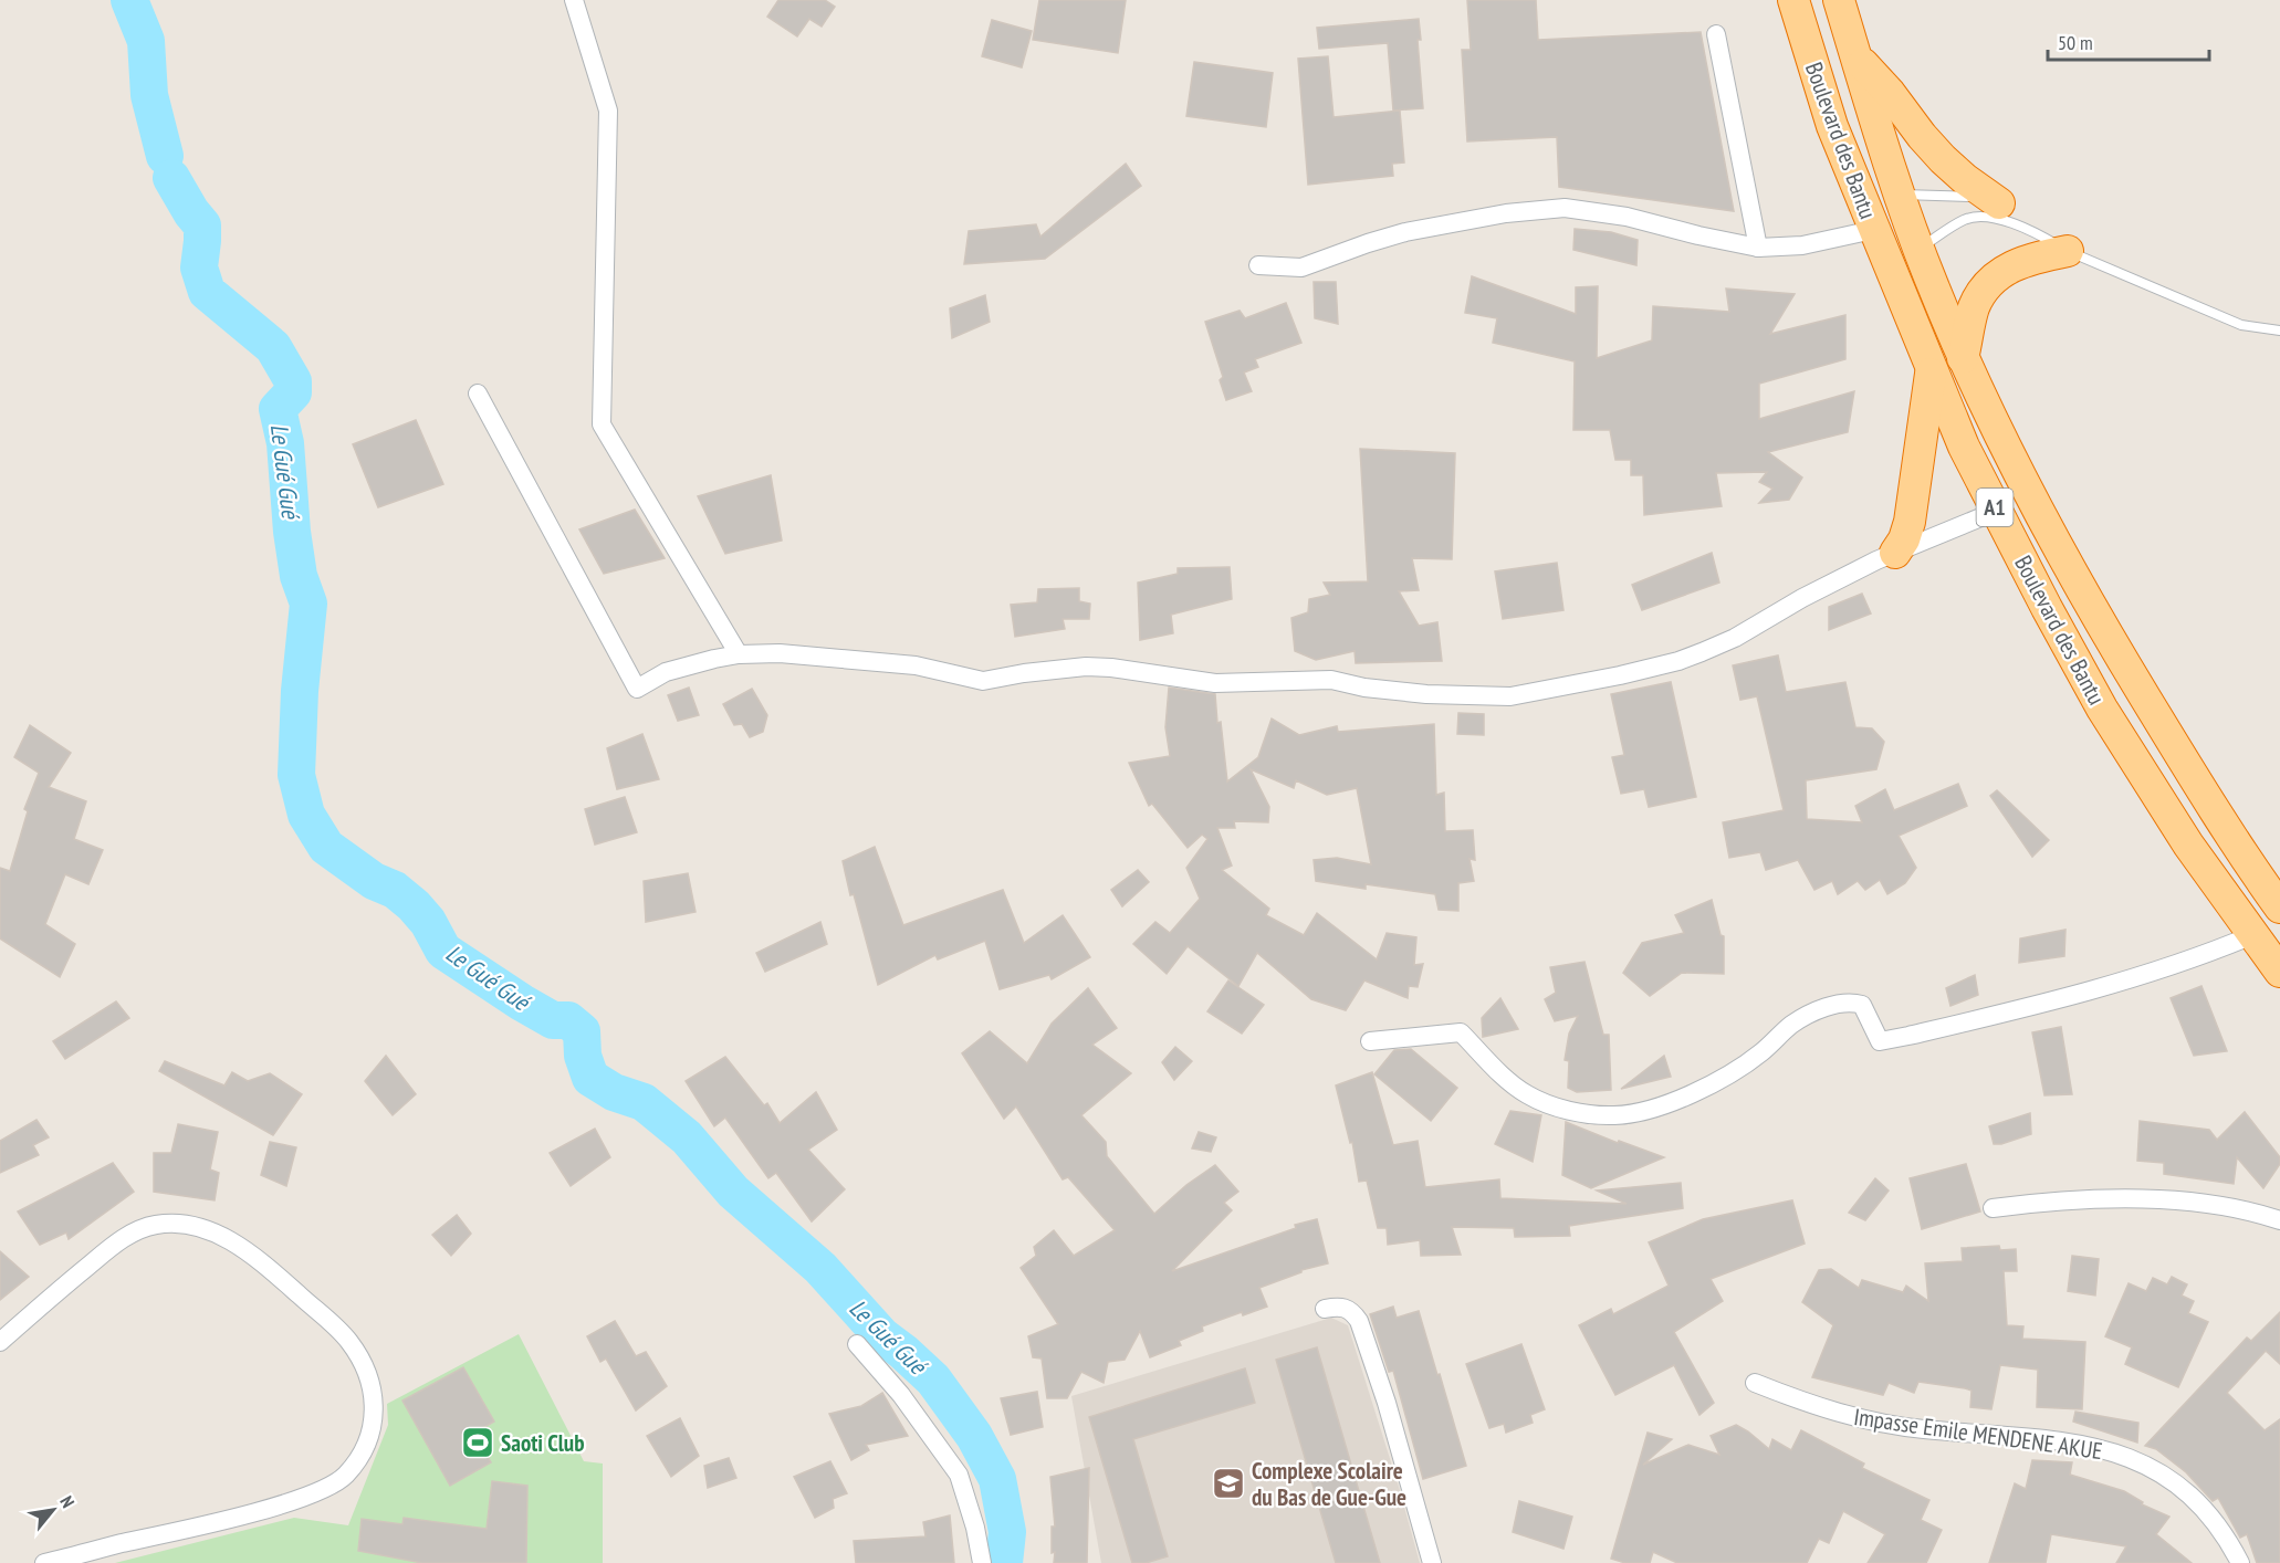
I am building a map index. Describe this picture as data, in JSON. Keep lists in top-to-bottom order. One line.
{"streets":{"highway":["Boulevard des Bantu","A1"],"street":["Impasse Emile MENDENE AKUE"]},"water":["Le Gué Gué"],"places":{"sports":["Saoti Club"],"school or university":["Complexe Scolaire du Bas de Gue-Gue"]},"scale_bar":"50 m","north":"top right"}
